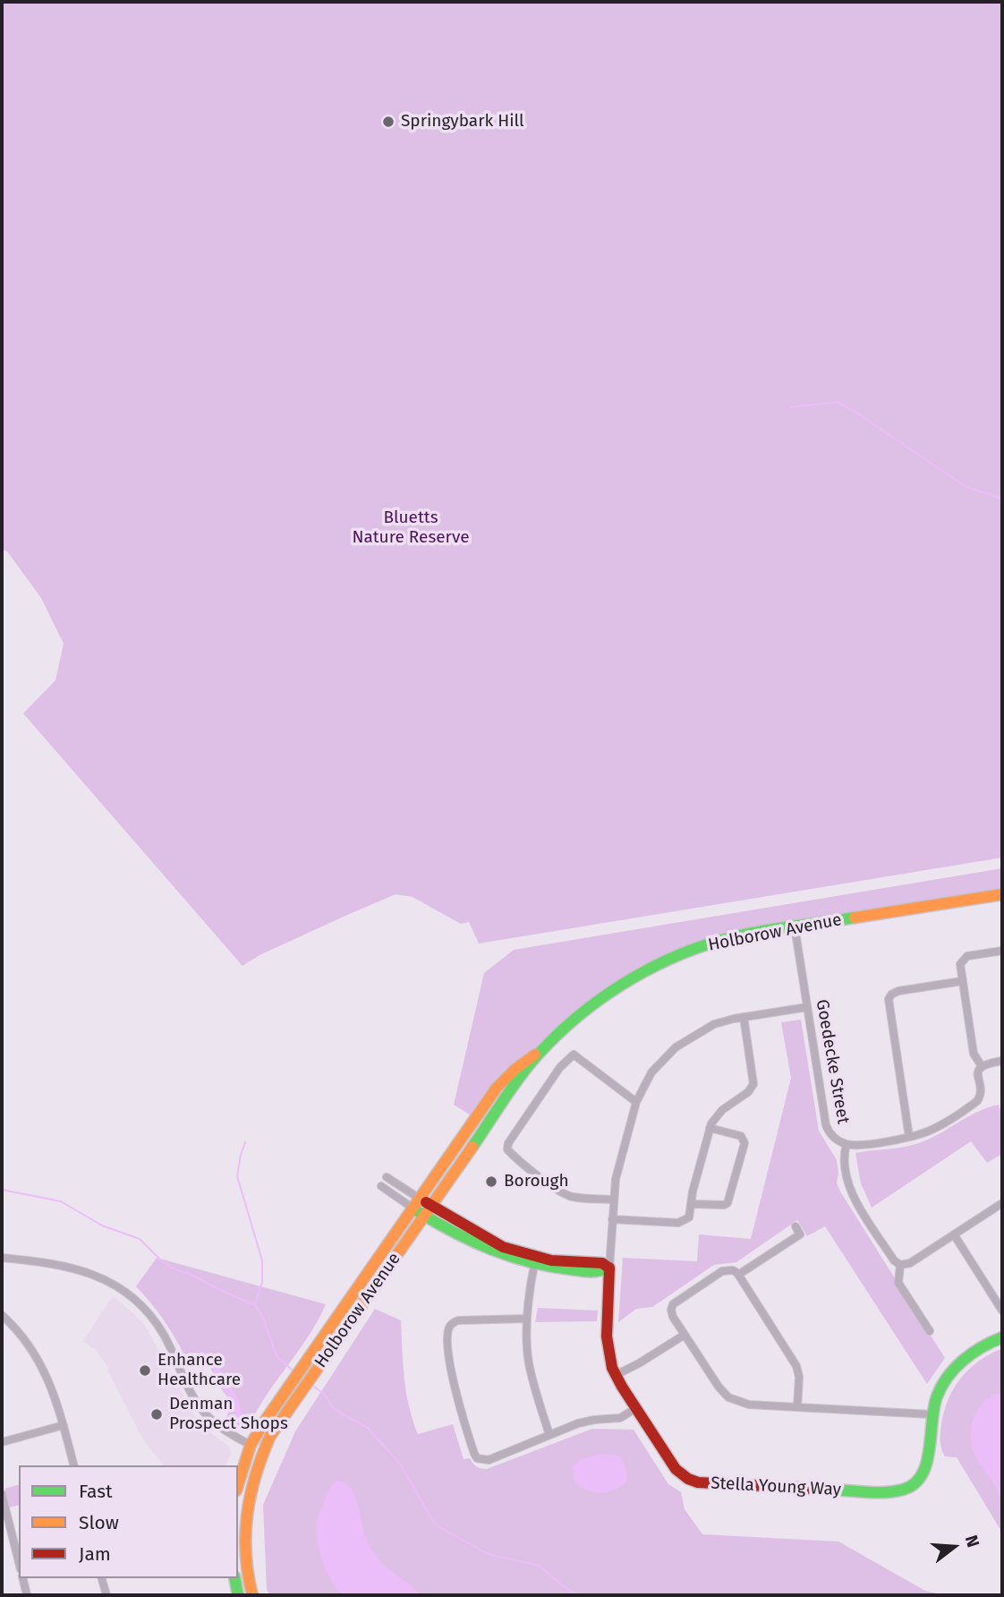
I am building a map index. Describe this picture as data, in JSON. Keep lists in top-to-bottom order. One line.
{"streets":{"main road":["Holborow Avenue","Stella Young Way"],"street":["Goedecke Street"]},"crossings":[["Holborow Avenue","Goedecke Street"]],"parks":["Bluetts Nature Reserve"],"places":["Springybark Hill","Borough","Enhance Healthcare","Denman Prospect Shops"],"legend":["Fast","Slow","Jam"],"north":"right"}
